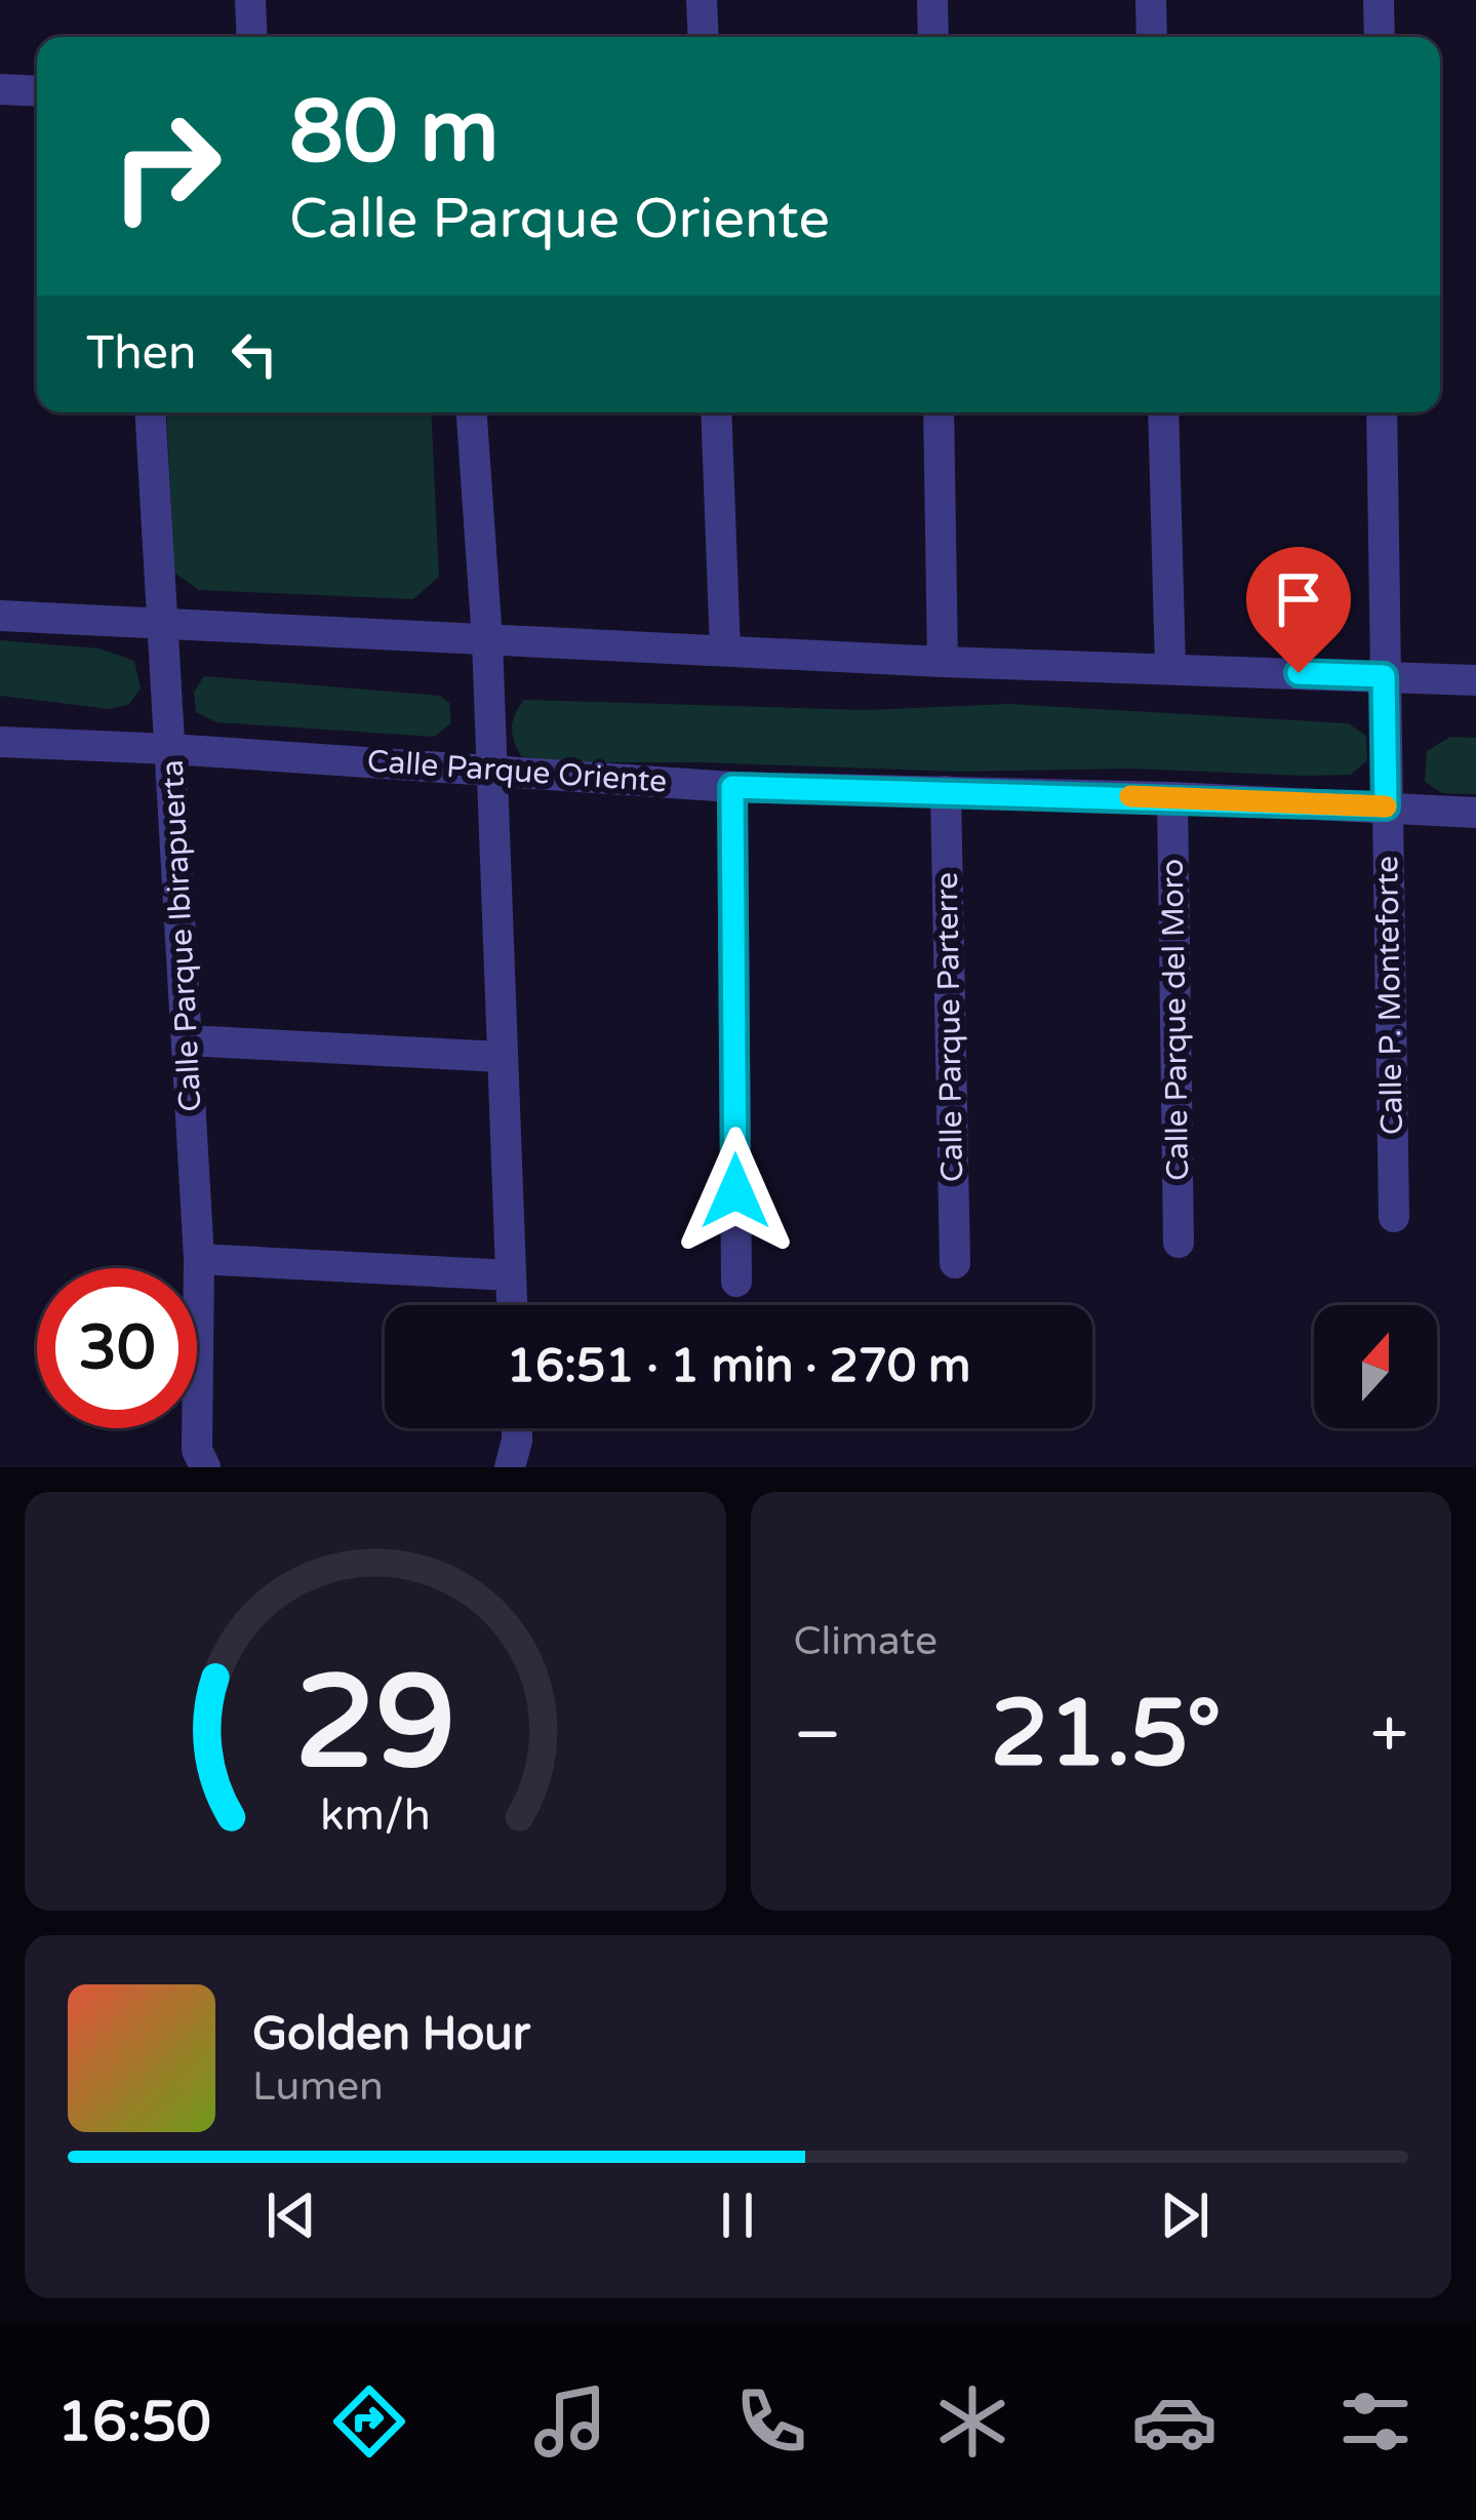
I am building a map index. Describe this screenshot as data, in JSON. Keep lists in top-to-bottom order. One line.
{"streets":{"street":["Calle Parque Oriente","Calle Parque Ibirapuerta","Calle P. Monteforte","Calle Parque del Moro","Calle Parque Parterre"]},"crossings":[["Calle Parque Oriente","Calle Parque Ibirapuerta"],["Calle Parque Oriente","Calle P. Monteforte"],["Calle Parque Oriente","Calle Parque del Moro"],["Calle Parque Oriente","Calle Parque Parterre"]],"north":"top","page":{"turn":["80 m","Calle Parque Oriente"],"then":"Then","limit":"30","trip":"16:51 · 1 min · 270 m","tile":"Climate","heat":["−","21.5°","+"],"song":["Golden Hour","Lumen"],"tabs":"16:50","gauge":["29","km/h"]}}
